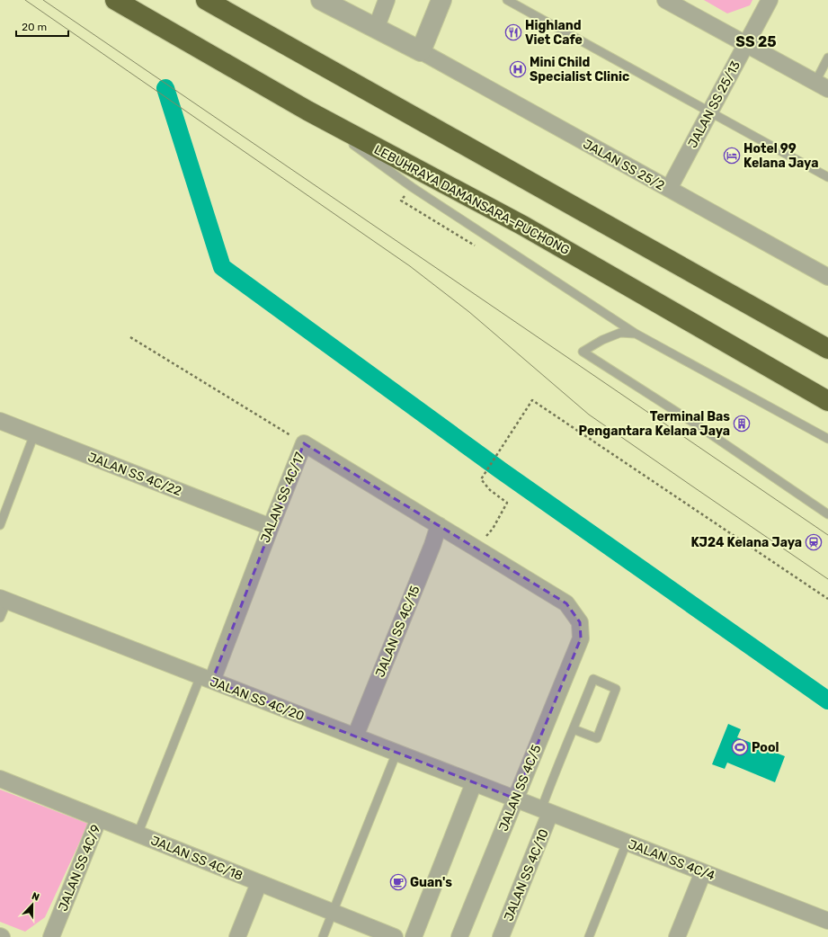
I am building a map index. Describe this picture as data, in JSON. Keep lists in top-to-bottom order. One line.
{"streets":{"highway":["LEBUHRAYA DAMANSARA–PUCHONG"],"street":["JALAN SS 25/13","JALAN SS 25/2","JALAN SS 4C/22","JALAN SS 4C/17","JALAN SS 4C/15","JALAN SS 4C/20","JALAN SS 4C/5","JALAN SS 4C/18","JALAN SS 4C/4","JALAN SS 4C/9","JALAN SS 4C/10"]},"crossings":[["JALAN SS 25/13","JALAN SS 25/2"],["JALAN SS 4C/22","JALAN SS 4C/17"],["JALAN SS 4C/17","JALAN SS 4C/20"],["JALAN SS 4C/15","JALAN SS 4C/20"],["JALAN SS 4C/20","JALAN SS 4C/5"],["JALAN SS 4C/20","JALAN SS 4C/4"],["JALAN SS 4C/5","JALAN SS 4C/4"],["JALAN SS 4C/18","JALAN SS 4C/9"],["JALAN SS 4C/4","JALAN SS 4C/10"]],"districts":["SS 25"],"places":{"restaurant":["Highland Viet Cafe"],"hospital":["Mini Child Specialist Clinic"],"hotel":["Hotel 99 Kelana Jaya"],"building":["Terminal Bas Pengantara Kelana Jaya"],"station":["KJ24 Kelana Jaya"],"sports":["Pool"],"cafe":["Guan's"]},"scale_bar":"20 m","north":"top"}
